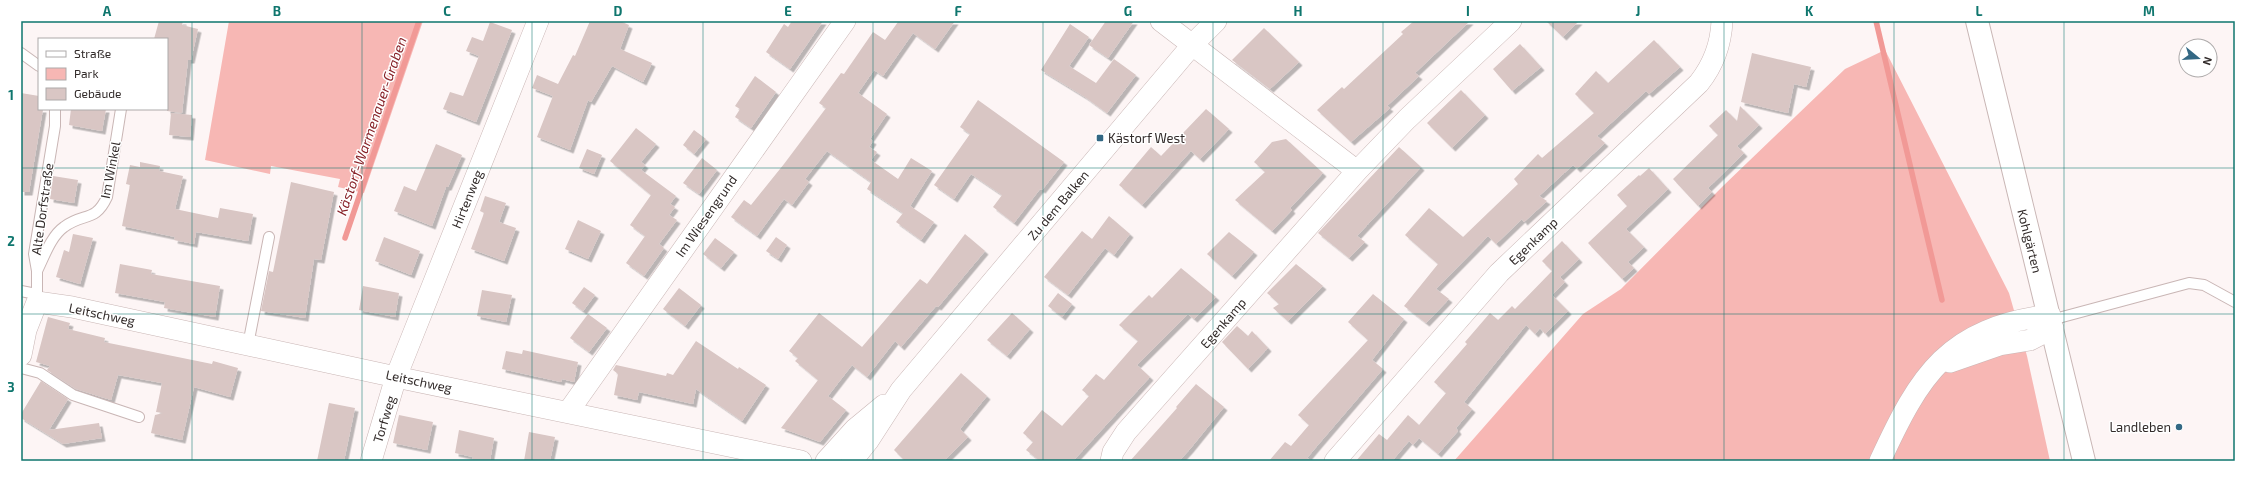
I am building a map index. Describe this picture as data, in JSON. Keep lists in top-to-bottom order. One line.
{"streets":{"street":["Hirtenweg","Zu dem Balken","Alte Dorfstraße","Im Wiesengrund","Egenkamp","Kohlgärten","Leitschweg","Torfweg"],"lane":["Im Winkel"]},"crossings":[["Im Winkel","Alte Dorfstraße"],["Hirtenweg","Leitschweg"],["Hirtenweg","Torfweg"],["Alte Dorfstraße","Leitschweg"],["Im Wiesengrund","Leitschweg"],["Leitschweg","Torfweg"]],"water":["Kästorf-Warmenauer-Graben"],"places":{"transit":["Kästorf West"],"other":["Landleben"]},"legend":["Straße","Park","Gebäude"],"north":"right","grid":{"columns":["A","B","C","D","E","F","G","H","I","J","K","L","M"],"rows":["1","2","3"]}}
